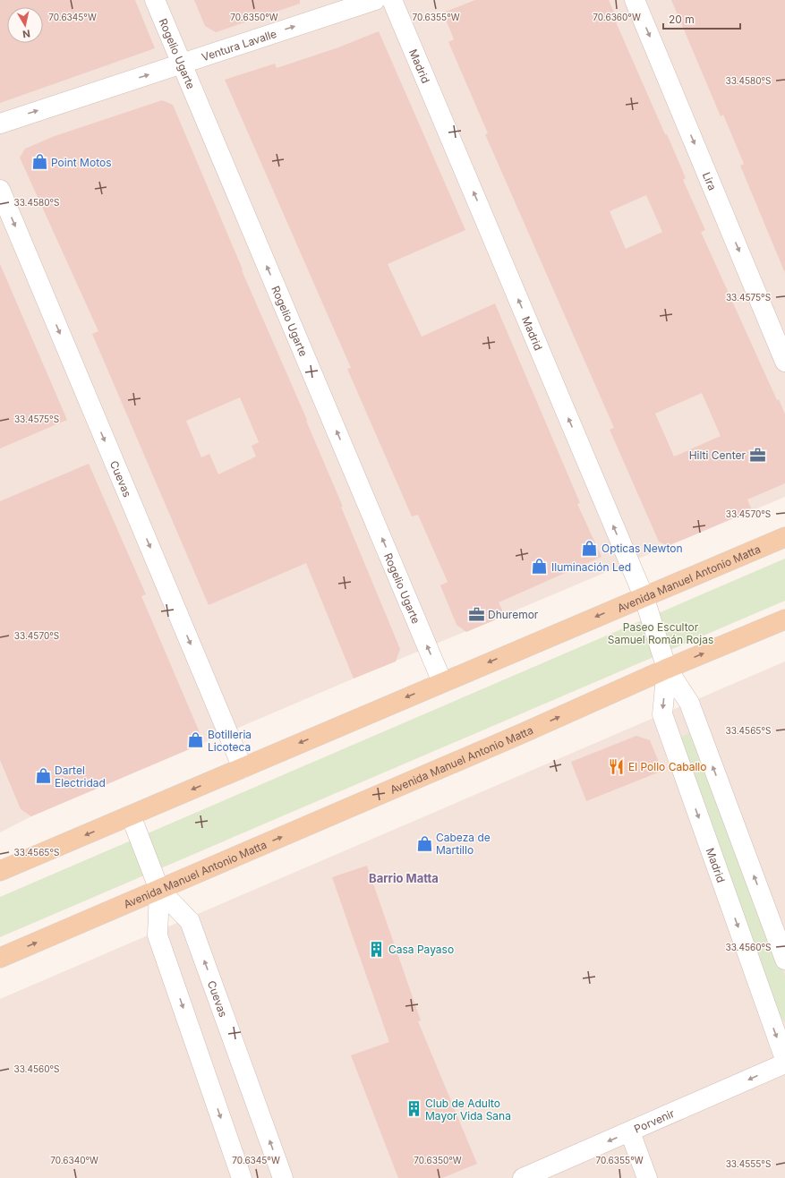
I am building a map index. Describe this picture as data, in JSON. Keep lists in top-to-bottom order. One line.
{"streets":{"main road":["Avenida Manuel Antonio Matta"],"street":["Ventura Lavalle","Rogelio Ugarte","Madrid","Lira","Cuevas","Porvenir"]},"crossings":[["Ventura Lavalle","Rogelio Ugarte"],["Rogelio Ugarte","Avenida Manuel Antonio Matta"],["Madrid","Avenida Manuel Antonio Matta"],["Cuevas","Avenida Manuel Antonio Matta"]],"one_way":["Ventura Lavalle","Rogelio Ugarte","Lira","Porvenir"],"districts":["Barrio Matta"],"parks":["Paseo Escultor Samuel Román Rojas"],"places":{"shop":["Point Motos","Opticas Newton","Iluminación Led","Botilleria Licoteca","Dartel Electridad","Cabeza de Martillo"],"office":["Hilti Center","Dhuremor"],"restaurant":["El Pollo Caballo"],"building":["Casa Payaso","Club de Adulto Mayor Vida Sana"]},"scale_bar":"20 m","north":"bottom","coordinates":["70.6345°W","70.6350°W","70.6355°W","70.6360°W","33.4580°S","33.4575°S","33.4570°S","33.4565°S","33.4560°S","70.6340°W","33.4555°S"]}
